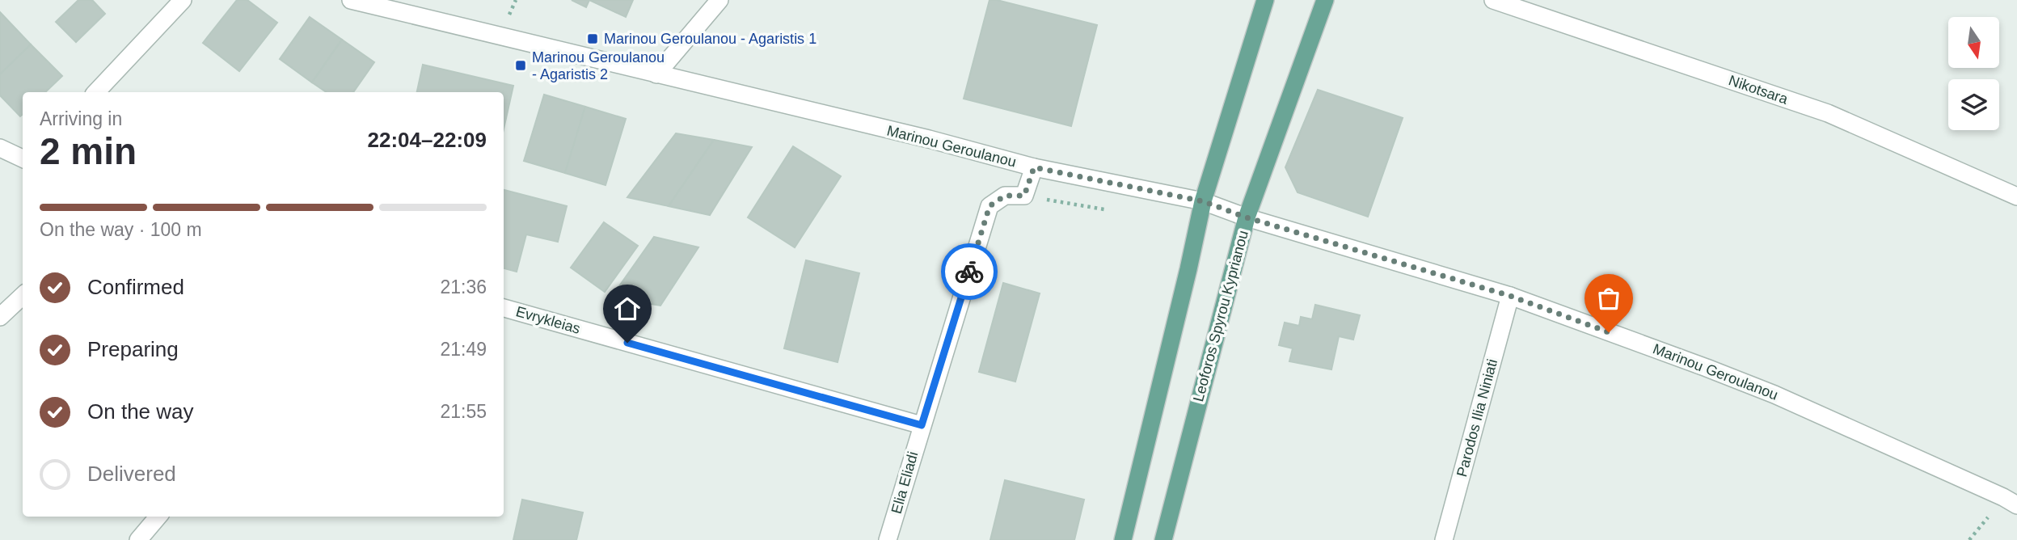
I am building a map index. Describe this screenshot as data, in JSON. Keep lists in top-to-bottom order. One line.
{"streets":{"main road":["Leoforos Spyrou Kyprianou"],"street":["Nikotsara","Marinou Geroulanou","Evrykleias","Parodos Ilia Niniati","Elia Eliadi"]},"crossings":[["Marinou Geroulanou","Leoforos Spyrou Kyprianou"],["Marinou Geroulanou","Parodos Ilia Niniati"],["Evrykleias","Elia Eliadi"]],"places":{"transit":["Marinou Geroulanou - Agaristis 1","Marinou Geroulanou - Agaristis 2"]},"north":"bottom","page":{"heading":["2 min","Arriving in","22:04–22:09"],"bar":"On the way · 100 m","list":[["Confirmed","21:36"],["Preparing","21:49"],["On the way","21:55"],"Delivered"]}}
